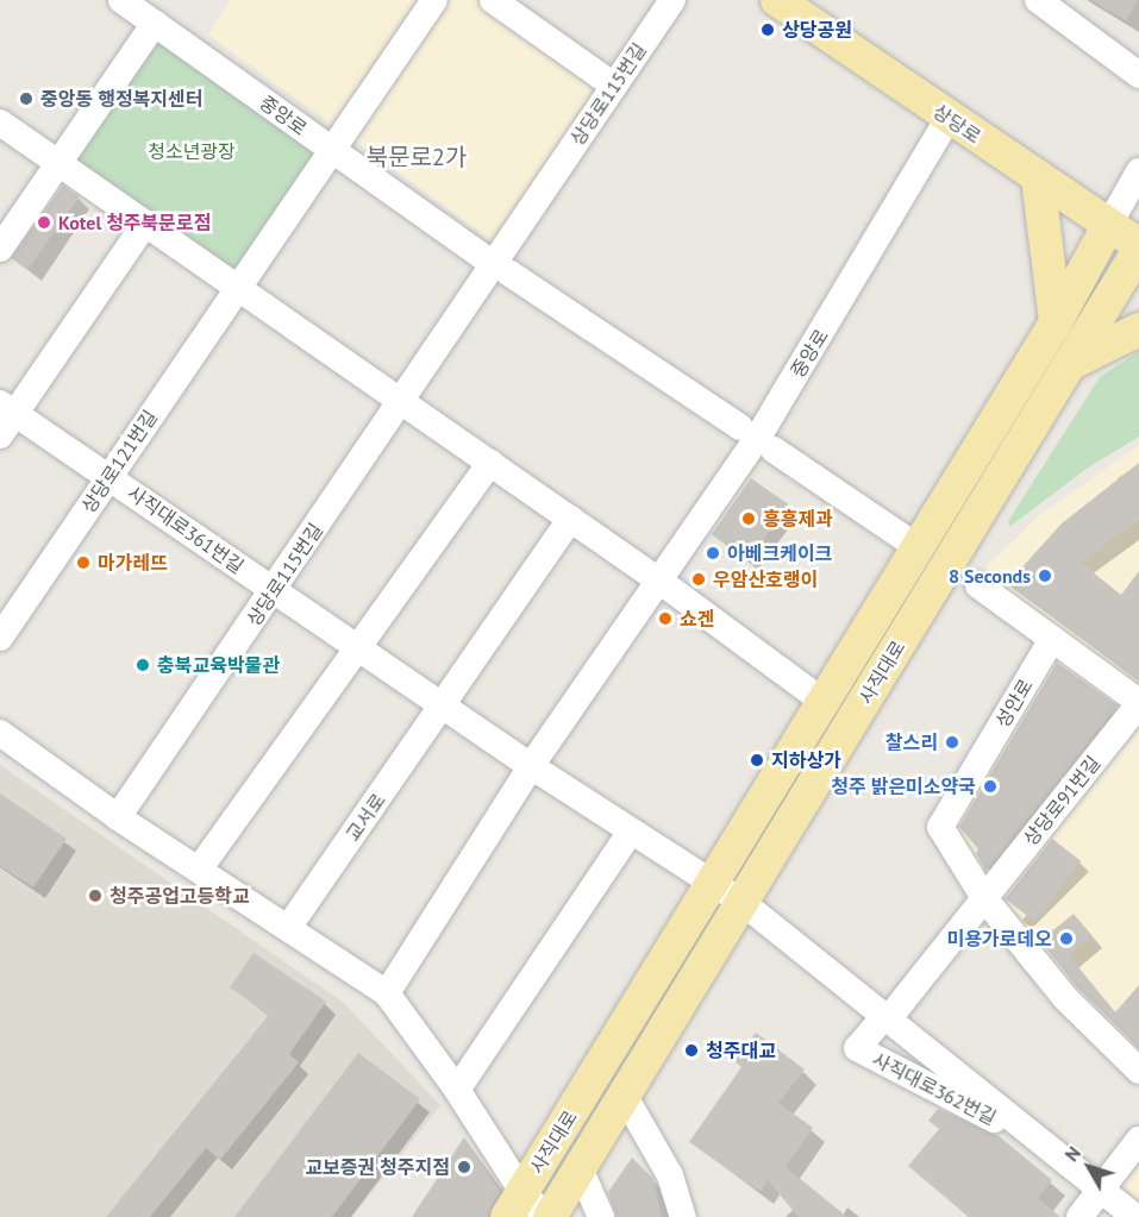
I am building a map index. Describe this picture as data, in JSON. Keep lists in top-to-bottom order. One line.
{"streets":{"main road":["상당로","사직대로"],"street":["상당로115번길","중앙로","상당로121번길","사직대로361번길","성안로","상당로91번길","교서로","사직대로362번길"]},"crossings":[["상당로115번길","사직대로361번길"],["중앙로","상당로"],["중앙로","상당로121번길"],["상당로","사직대로"],["상당로121번길","사직대로361번길"],["사직대로361번길","사직대로"],["사직대로361번길","교서로"],["사직대로361번길","사직대로362번길"],["사직대로","사직대로362번길"],["성안로","상당로91번길"],["상당로91번길","사직대로362번길"]],"districts":["북문로2가"],"parks":["청소년광장"],"places":["상당공원","중앙동 행정복지센터","Kotel 청주북문로점","흥흥제과","아베크케이크","마가레뜨","8 Seconds","우암산호랭이","쇼겐","충북교육박물관","찰스리","지하상가","청주 밝은미소약국","청주공업고등학교","미용가로데오","청주대교","교보증권 청주지점"],"north":"top left"}
